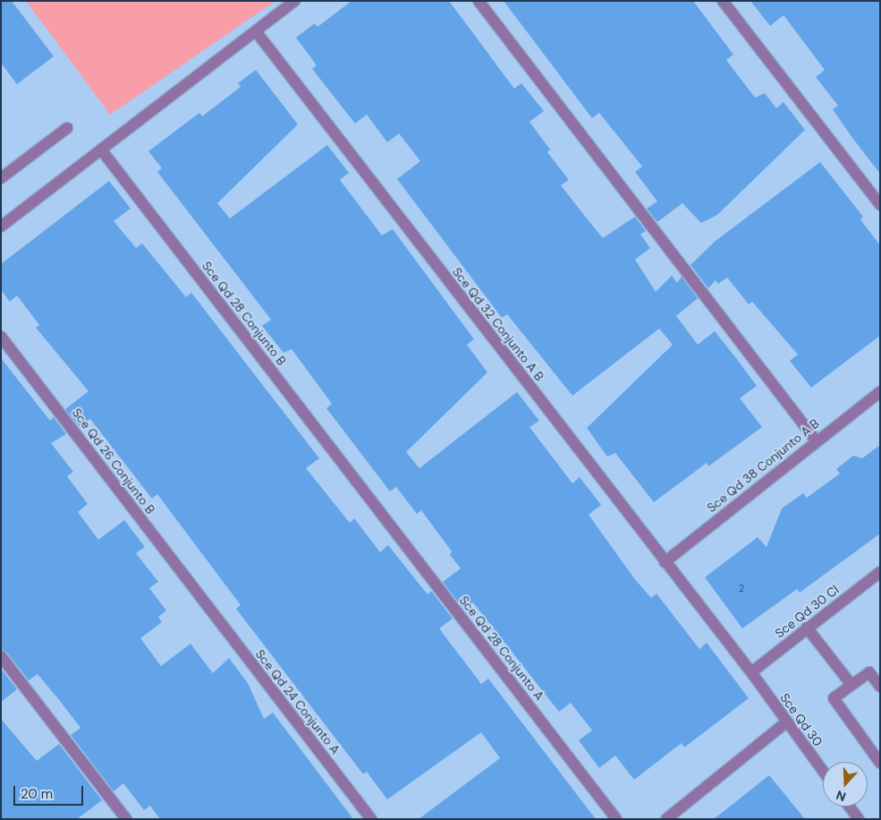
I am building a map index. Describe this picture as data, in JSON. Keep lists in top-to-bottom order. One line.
{"streets":{"street":["Sce Qd 28 Conjunto B","Sce Qd 32 Conjunto A B","Sce Qd 26 Conjunto B","Sce Qd 38 Conjunto A B","Sce Qd 30 Cl","Sce Qd 28 Conjunto A","Sce Qd 24 Conjunto A","Sce Qd 30"]},"crossings":[["Sce Qd 28 Conjunto B","Sce Qd 28 Conjunto A"],["Sce Qd 32 Conjunto A B","Sce Qd 38 Conjunto A B"],["Sce Qd 32 Conjunto A B","Sce Qd 30 Cl"],["Sce Qd 32 Conjunto A B","Sce Qd 30"],["Sce Qd 26 Conjunto B","Sce Qd 24 Conjunto A"],["Sce Qd 30 Cl","Sce Qd 30"]],"house_numbers":["2"],"scale_bar":"20 m","north":"bottom"}
